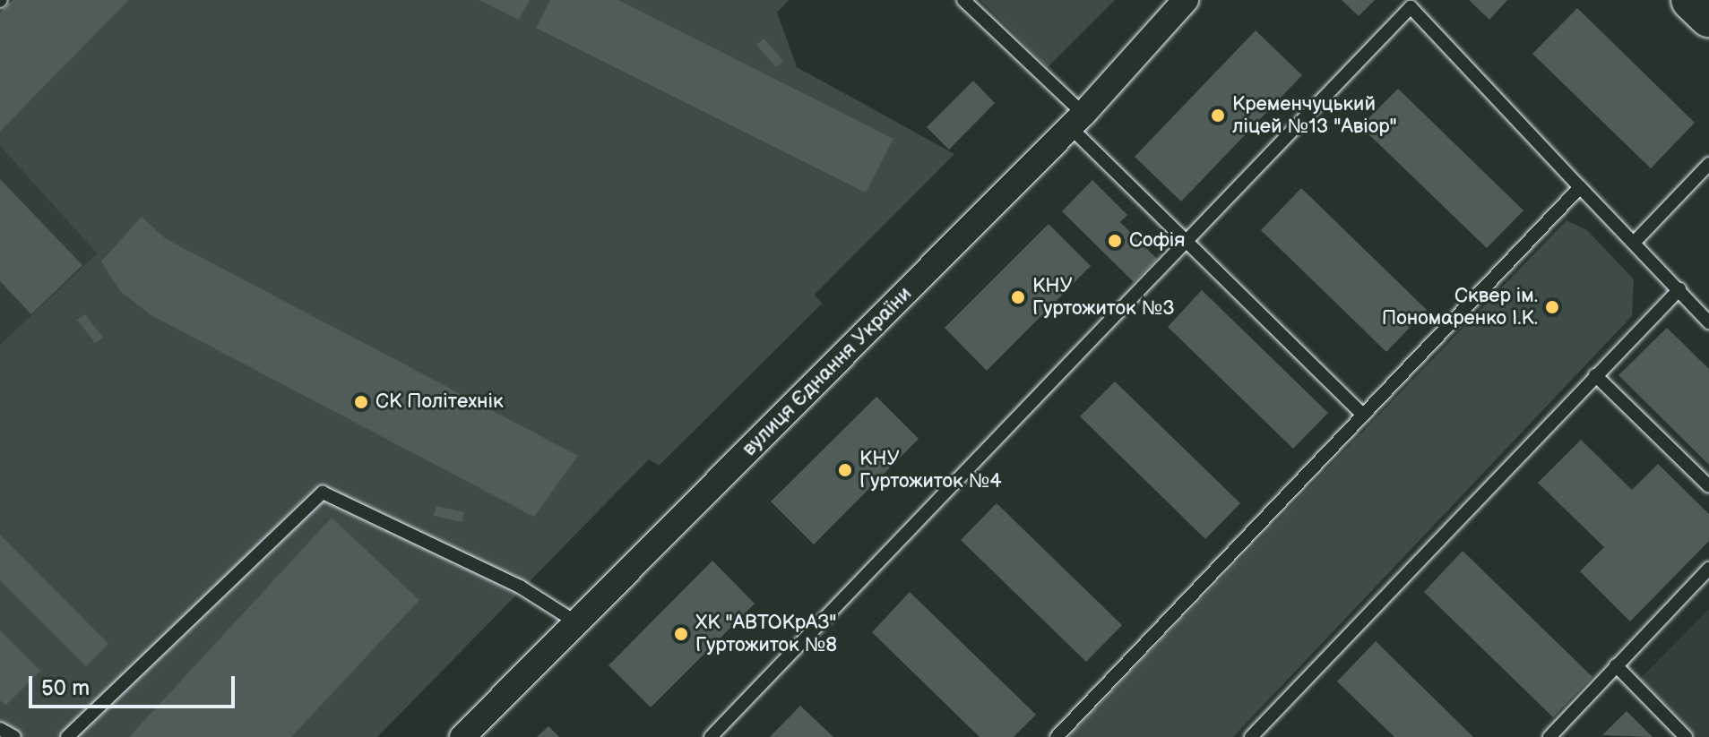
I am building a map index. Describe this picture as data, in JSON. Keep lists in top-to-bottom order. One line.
{"streets":{"street":["вулиця Єднання України"]},"places":["Кременчуцький ліцей №13 \"Авіор\"","Софія","КНУ Гуртожиток №3","Сквер ім. Пономаренко І.К.","СК Політехнік","КНУ Гуртожиток №4","ХК \"АВТОКрАЗ\" Гуртожиток №8"],"scale_bar":"50 m"}
